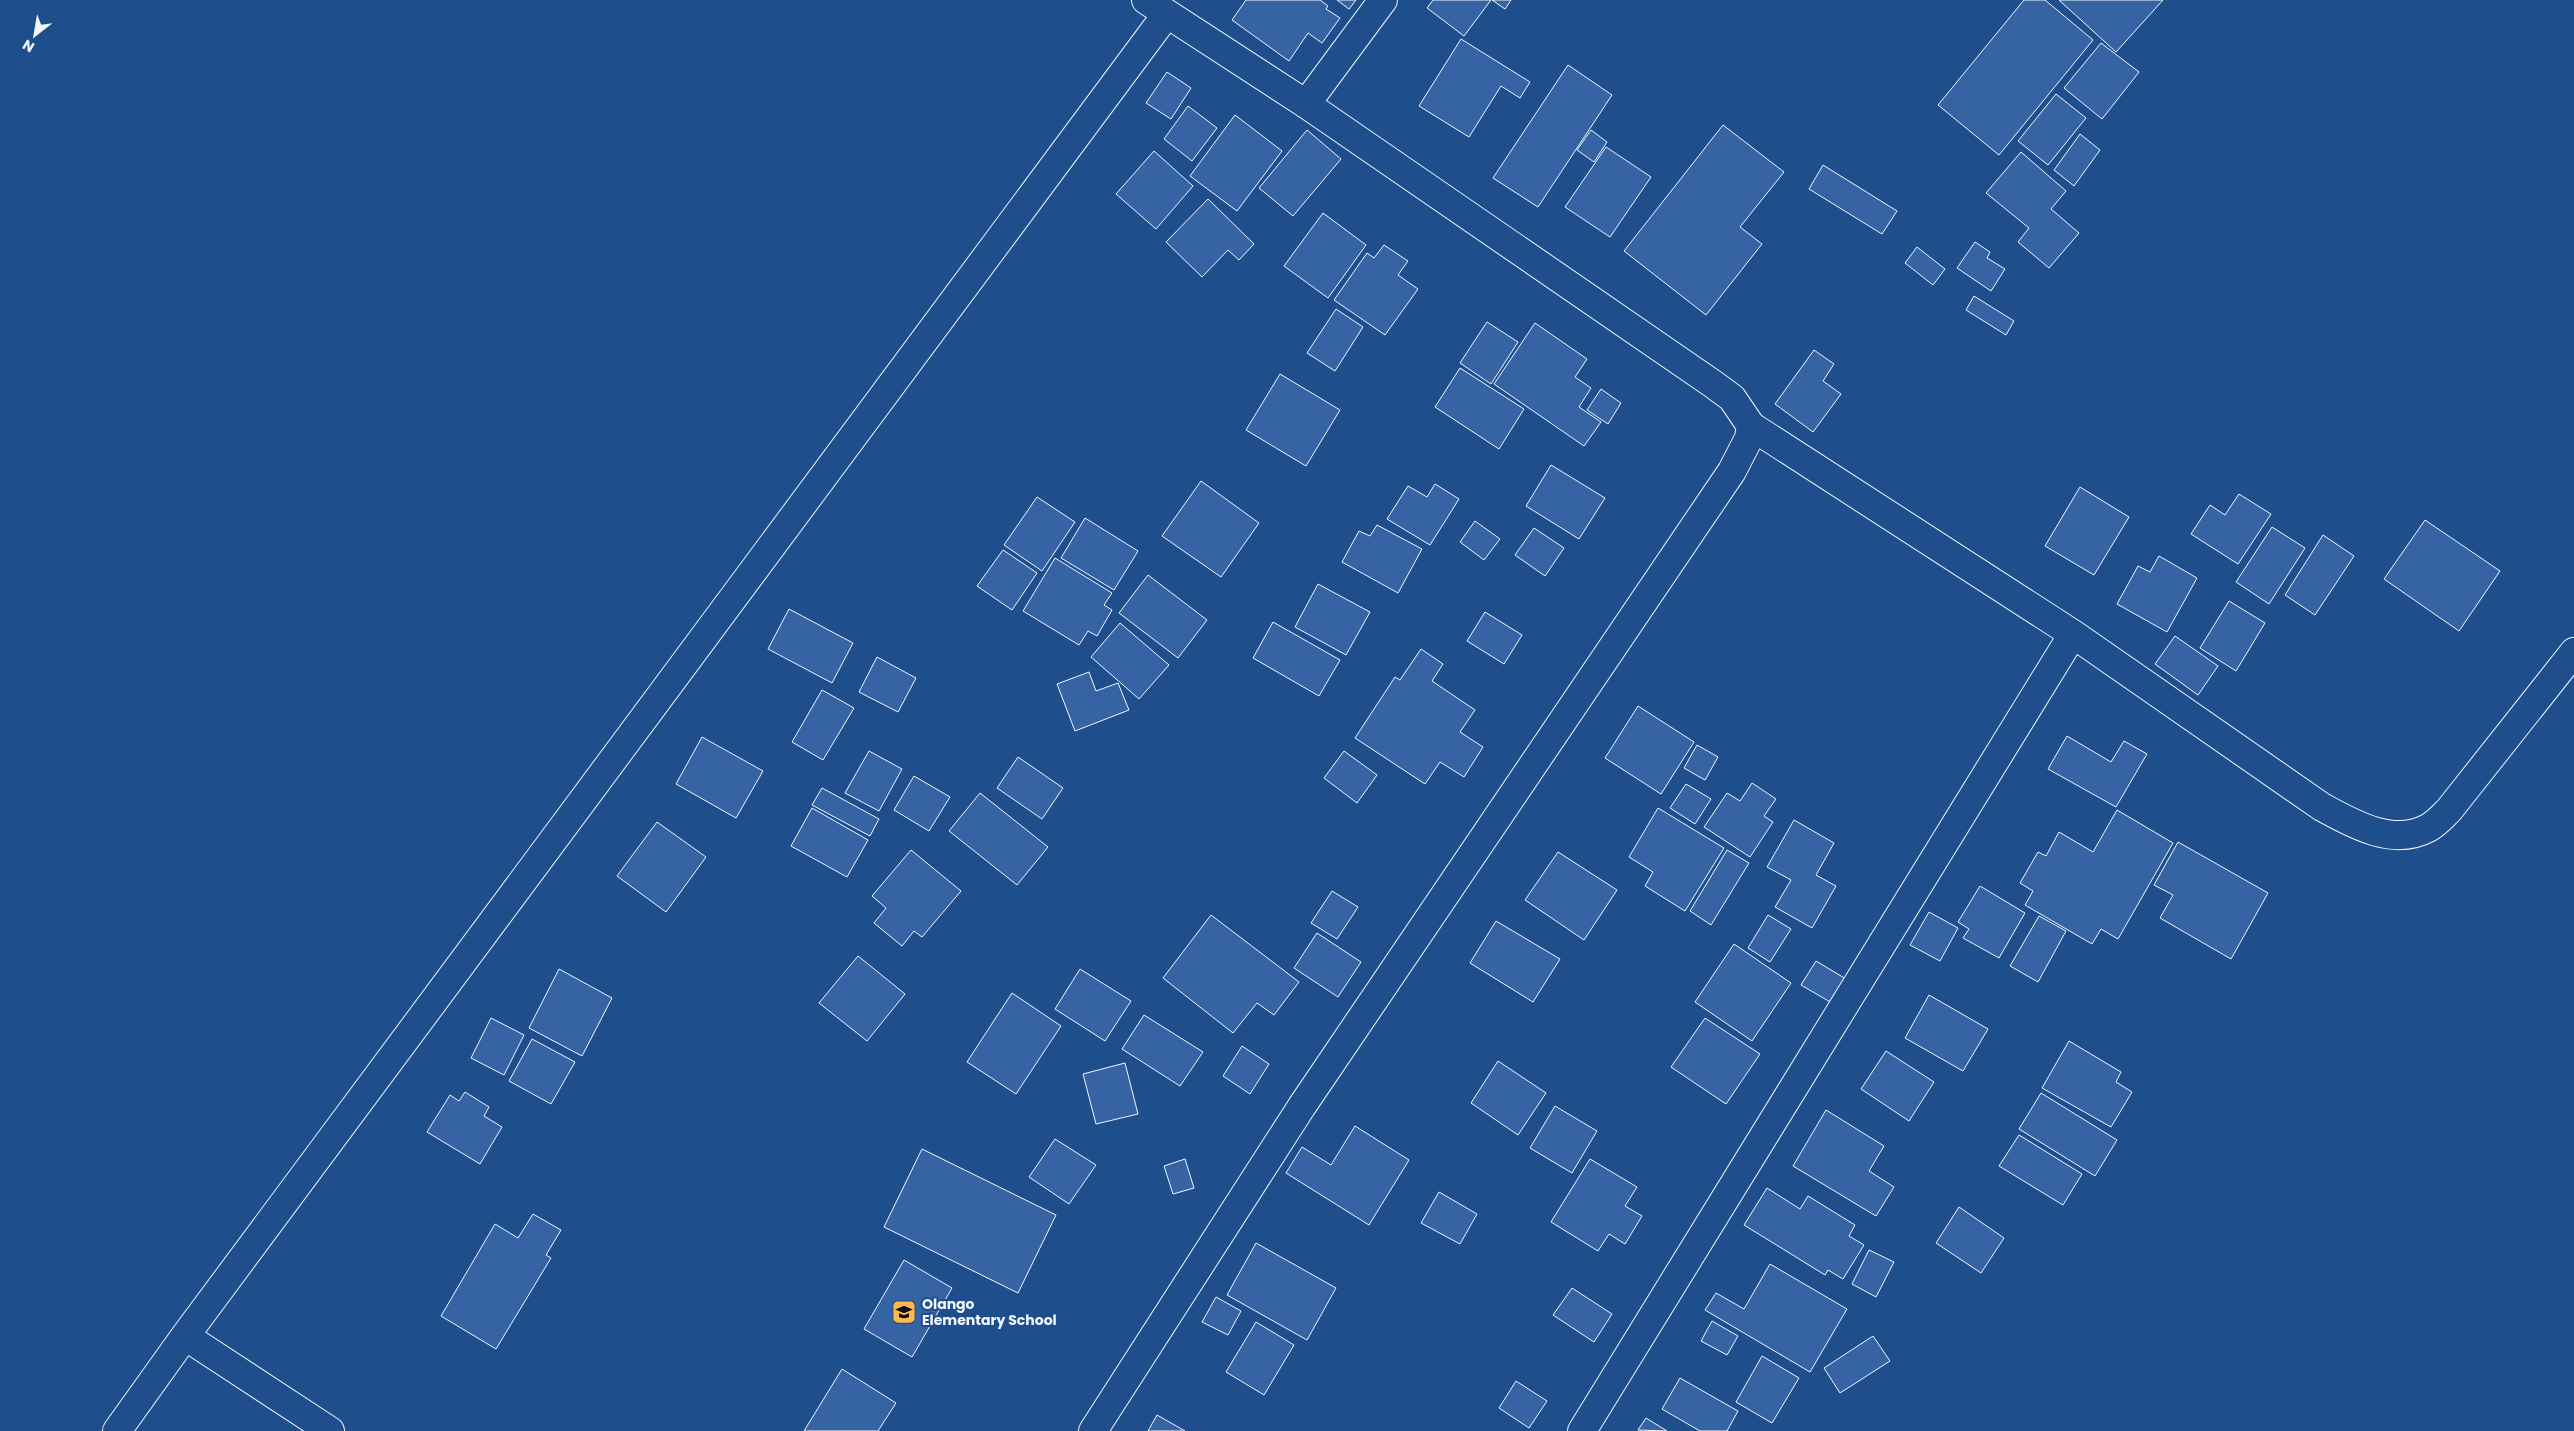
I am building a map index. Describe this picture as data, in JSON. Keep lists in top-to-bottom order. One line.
{"places":{"school or university":["Olango Elementary School"]},"north":"bottom left"}
